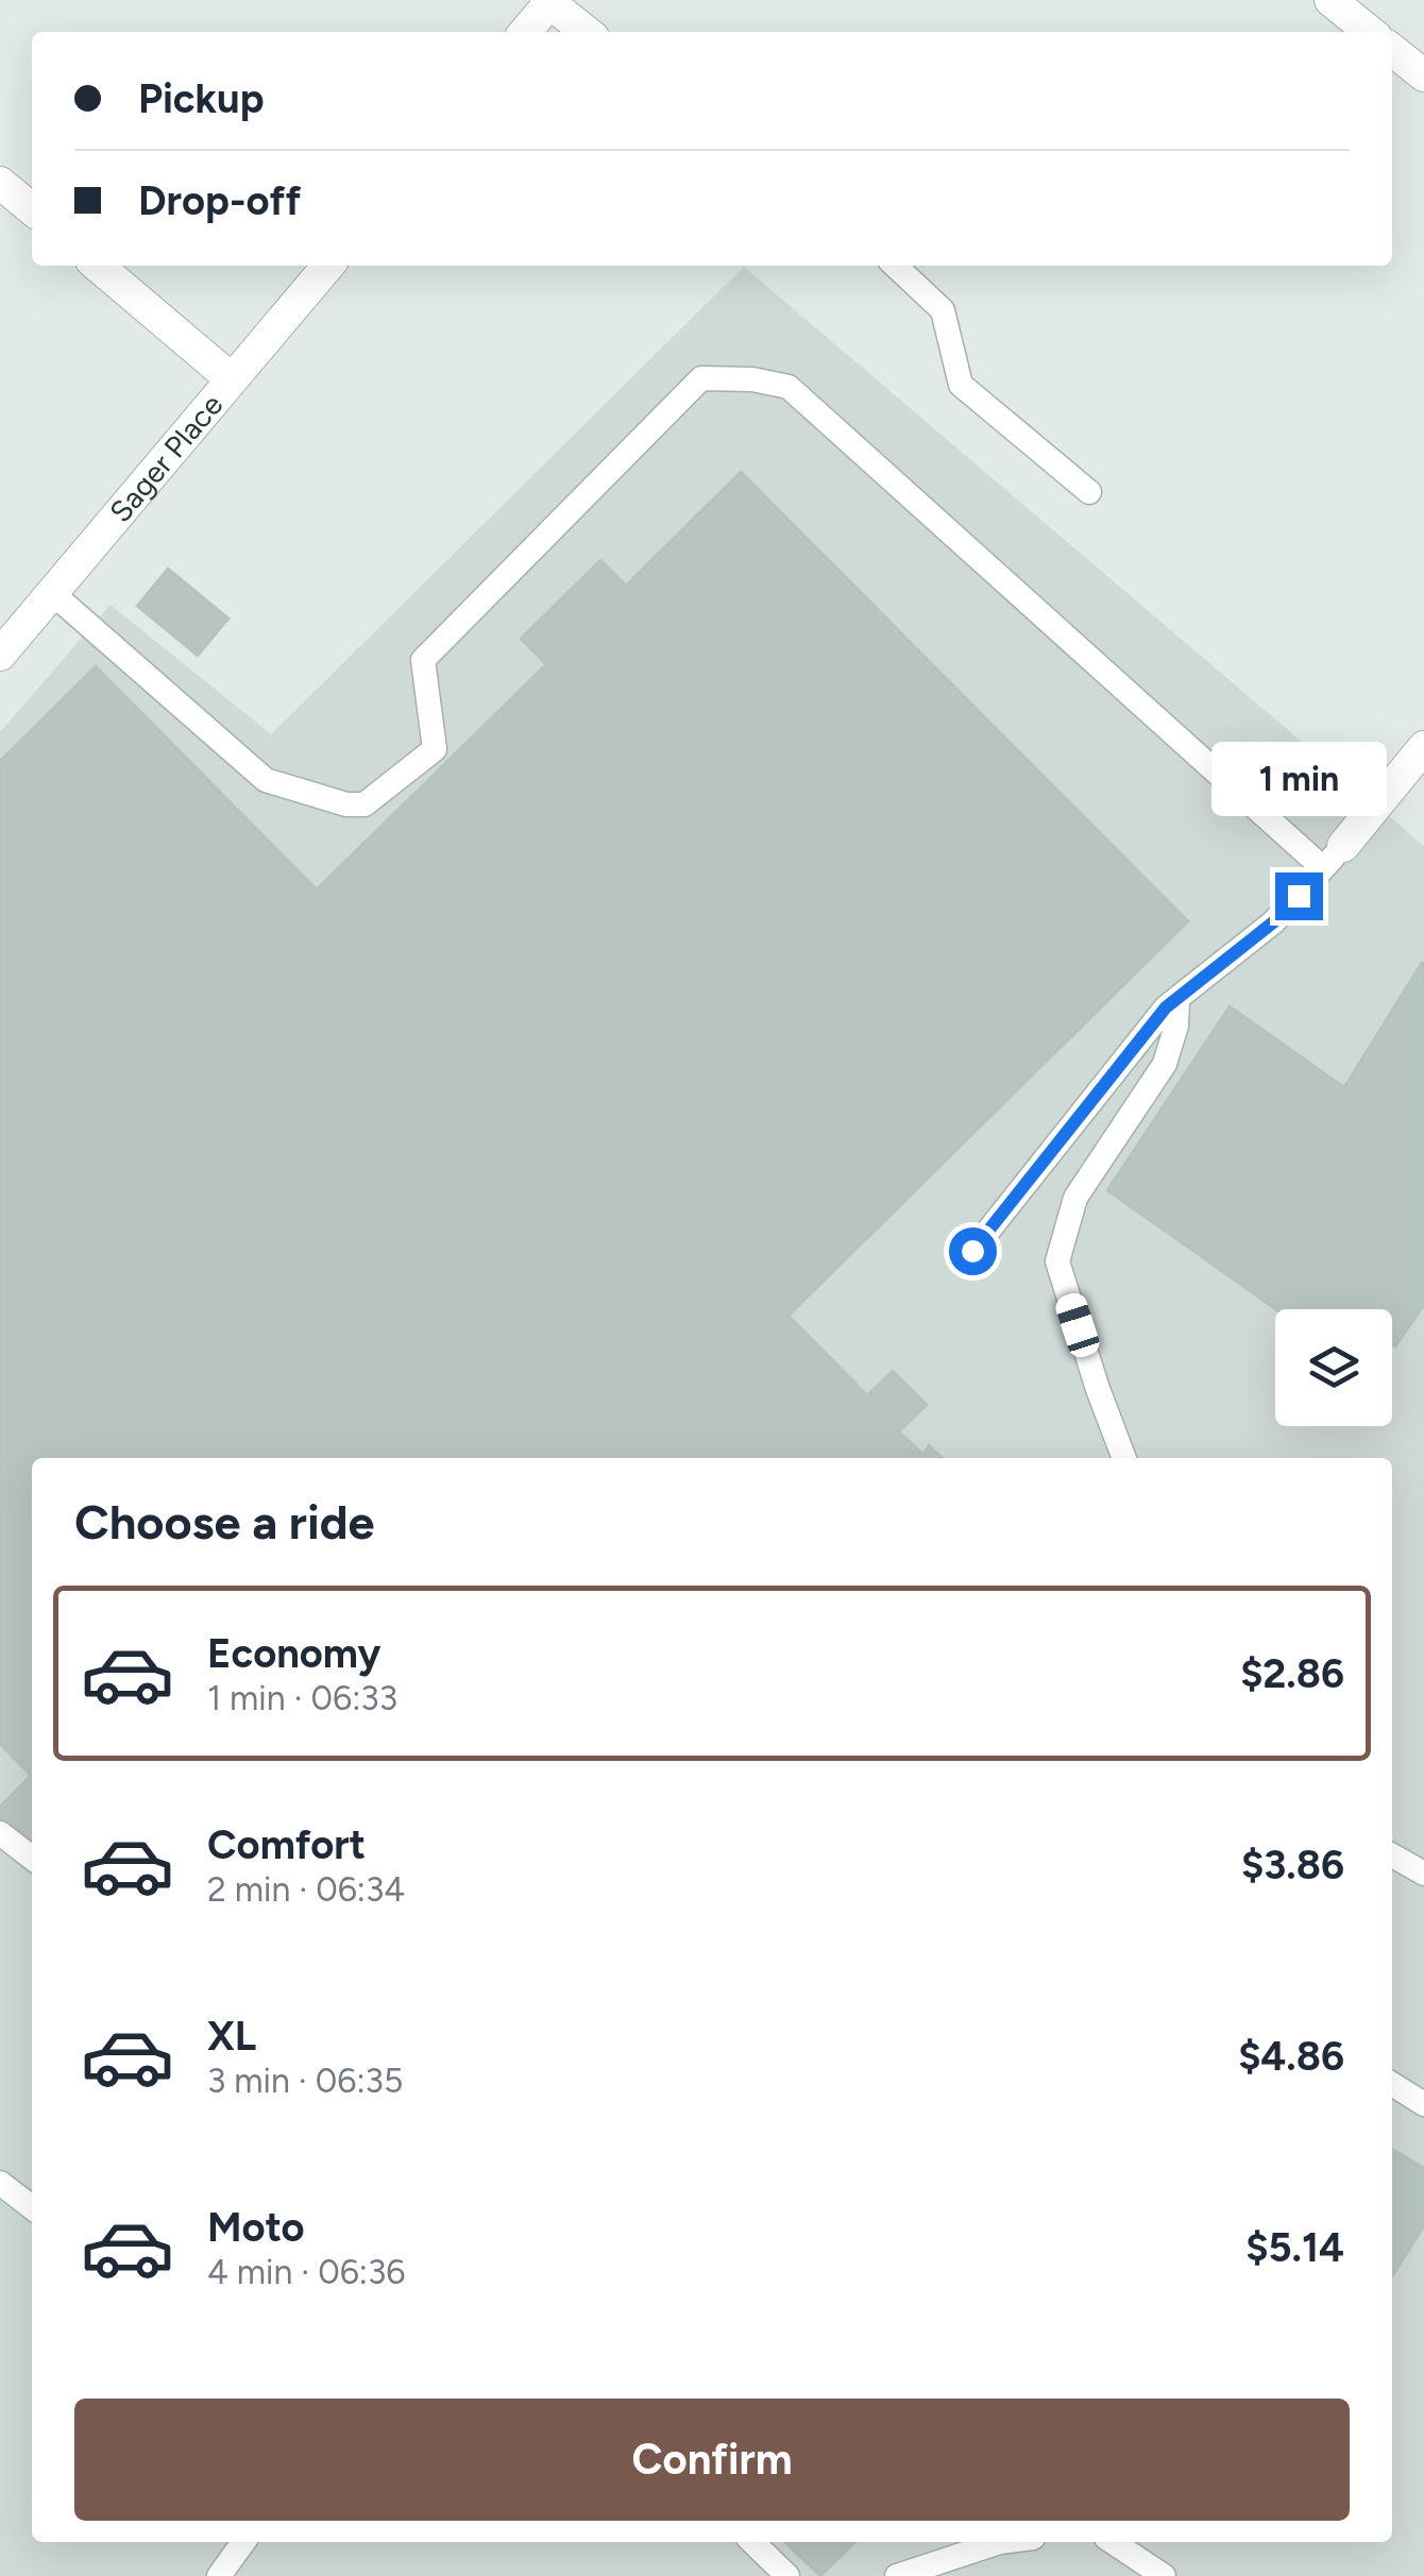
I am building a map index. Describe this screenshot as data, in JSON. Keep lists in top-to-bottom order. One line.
{"streets":{"street":["Sager Place"]},"page":{"banner":["Pickup","Drop-off"],"bubble":"1 min","heading":"Choose a ride","list":[{"name":"Economy","note":"1 min · 06:33","value":"$2.86"},{"name":"Comfort","note":"2 min · 06:34","value":"$3.86"},{"name":"XL","note":"3 min · 06:35","value":"$4.86"},{"name":"Moto","note":"4 min · 06:36","value":"$5.14"}],"buttons":"Confirm"}}
